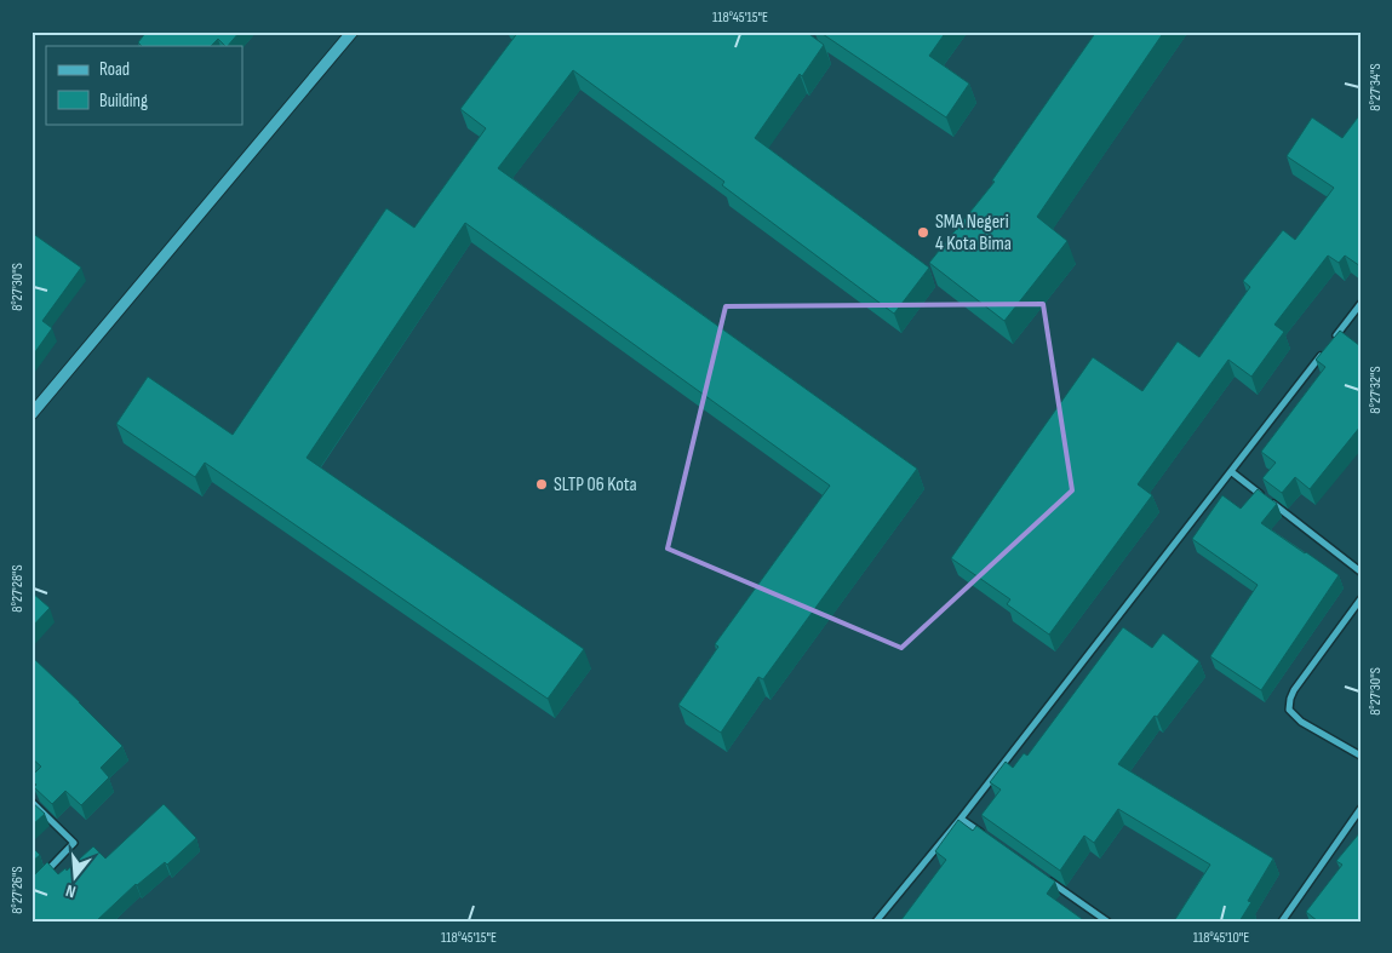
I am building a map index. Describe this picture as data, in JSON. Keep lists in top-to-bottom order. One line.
{"places":["SMA Negeri 4 Kota Bima","SLTP 06 Kota"],"legend":["Road","Building"],"north":"bottom","coordinates":["118°45'15\"E","8°27'34\"S","8°27'30\"S","8°27'32\"S","8°27'28\"S","8°27'26\"S","118°45'10\"E"]}
